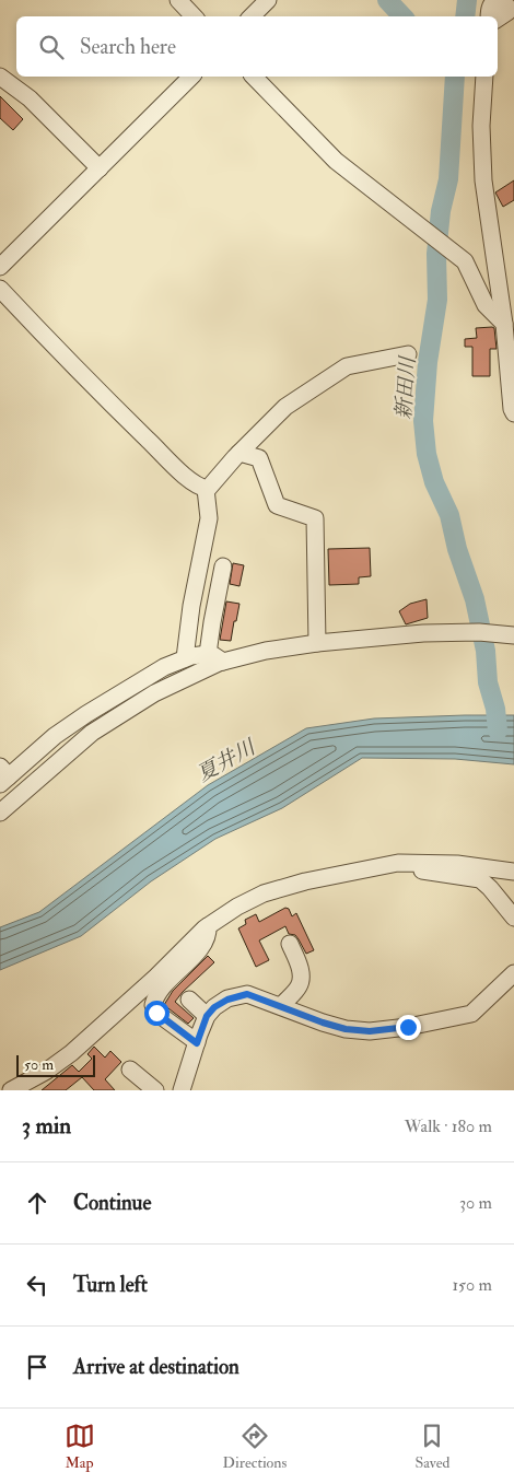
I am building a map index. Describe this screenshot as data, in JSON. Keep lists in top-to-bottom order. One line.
{"water":["新田川","夏井川"],"scale_bar":"50 m","page":{"search":"Search here","scale":"50 m","heading":["3 min","Walk · 180 m"],"list":[["Continue","30 m"],["Turn left","150 m"],"Arrive at destination"],"nav":["Map","Directions","Saved"]}}
